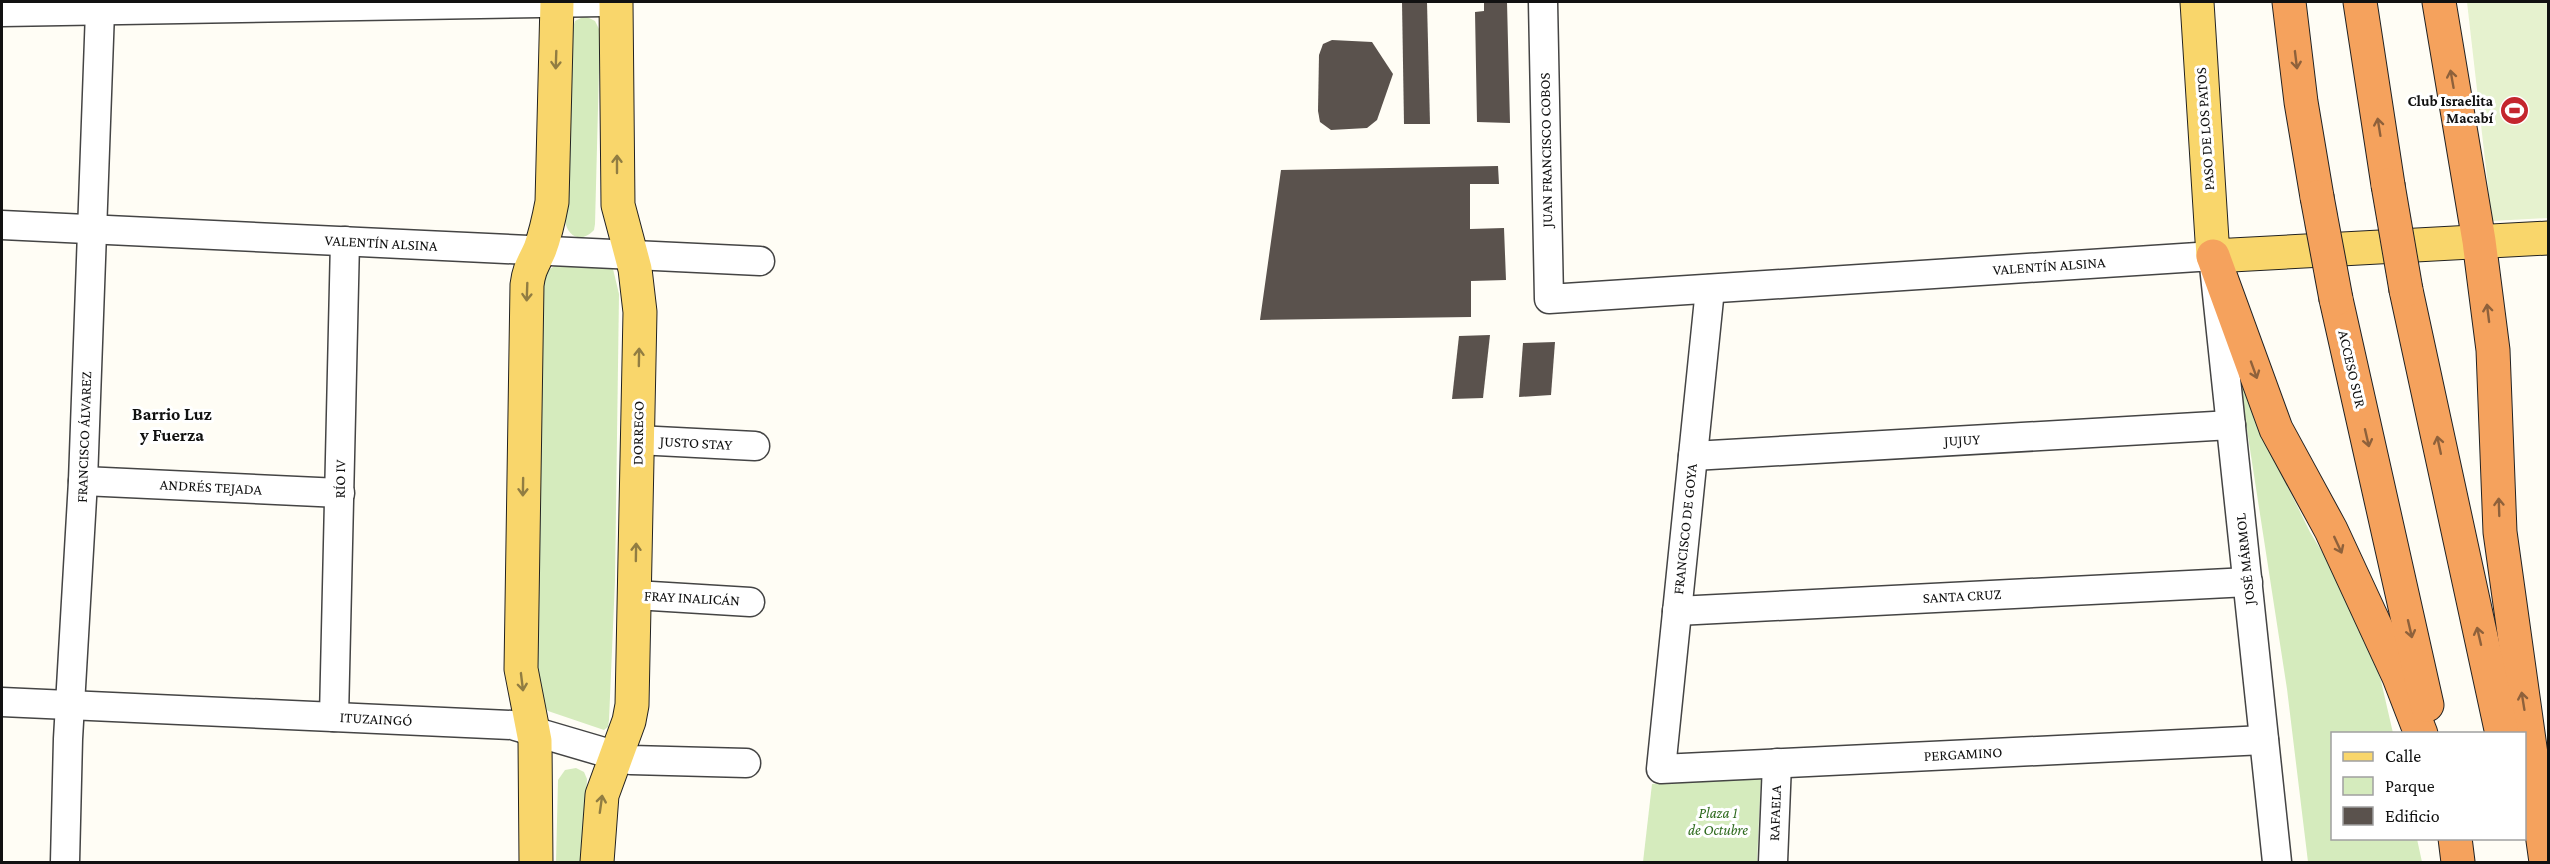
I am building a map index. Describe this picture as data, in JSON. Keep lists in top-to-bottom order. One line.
{"streets":{"highway":["ACCESO SUR"],"main road":["PASO DE LOS PATOS","VALENTÍN ALSINA","DORREGO"],"street":["JUAN FRANCISCO COBOS","FRANCISCO ÁLVAREZ","JUJUY","JUSTO STAY","RÍO IV","ANDRÉS TEJADA","FRANCISCO DE GOYA","JOSÉ MÁRMOL","SANTA CRUZ","FRAY INALICÁN","ITUZAINGÓ","PERGAMINO","RAFAELA"]},"crossings":[["PASO DE LOS PATOS","VALENTÍN ALSINA"],["PASO DE LOS PATOS","JOSÉ MÁRMOL"],["JUAN FRANCISCO COBOS","VALENTÍN ALSINA"],["VALENTÍN ALSINA","DORREGO"],["VALENTÍN ALSINA","FRANCISCO ÁLVAREZ"],["VALENTÍN ALSINA","RÍO IV"],["VALENTÍN ALSINA","FRANCISCO DE GOYA"],["VALENTÍN ALSINA","JOSÉ MÁRMOL"],["DORREGO","JUSTO STAY"],["DORREGO","FRAY INALICÁN"],["DORREGO","ITUZAINGÓ"],["FRANCISCO ÁLVAREZ","ANDRÉS TEJADA"],["FRANCISCO ÁLVAREZ","ITUZAINGÓ"],["JUJUY","FRANCISCO DE GOYA"],["JUJUY","JOSÉ MÁRMOL"],["RÍO IV","ANDRÉS TEJADA"],["RÍO IV","ITUZAINGÓ"],["FRANCISCO DE GOYA","SANTA CRUZ"],["FRANCISCO DE GOYA","PERGAMINO"],["JOSÉ MÁRMOL","SANTA CRUZ"],["JOSÉ MÁRMOL","PERGAMINO"],["PERGAMINO","RAFAELA"]],"districts":["Barrio Luz y Fuerza"],"parks":["Plaza 1 de Octubre"],"places":{"sports":["Club Israelita Macabí"]},"legend":["Calle","Parque","Edificio"]}
